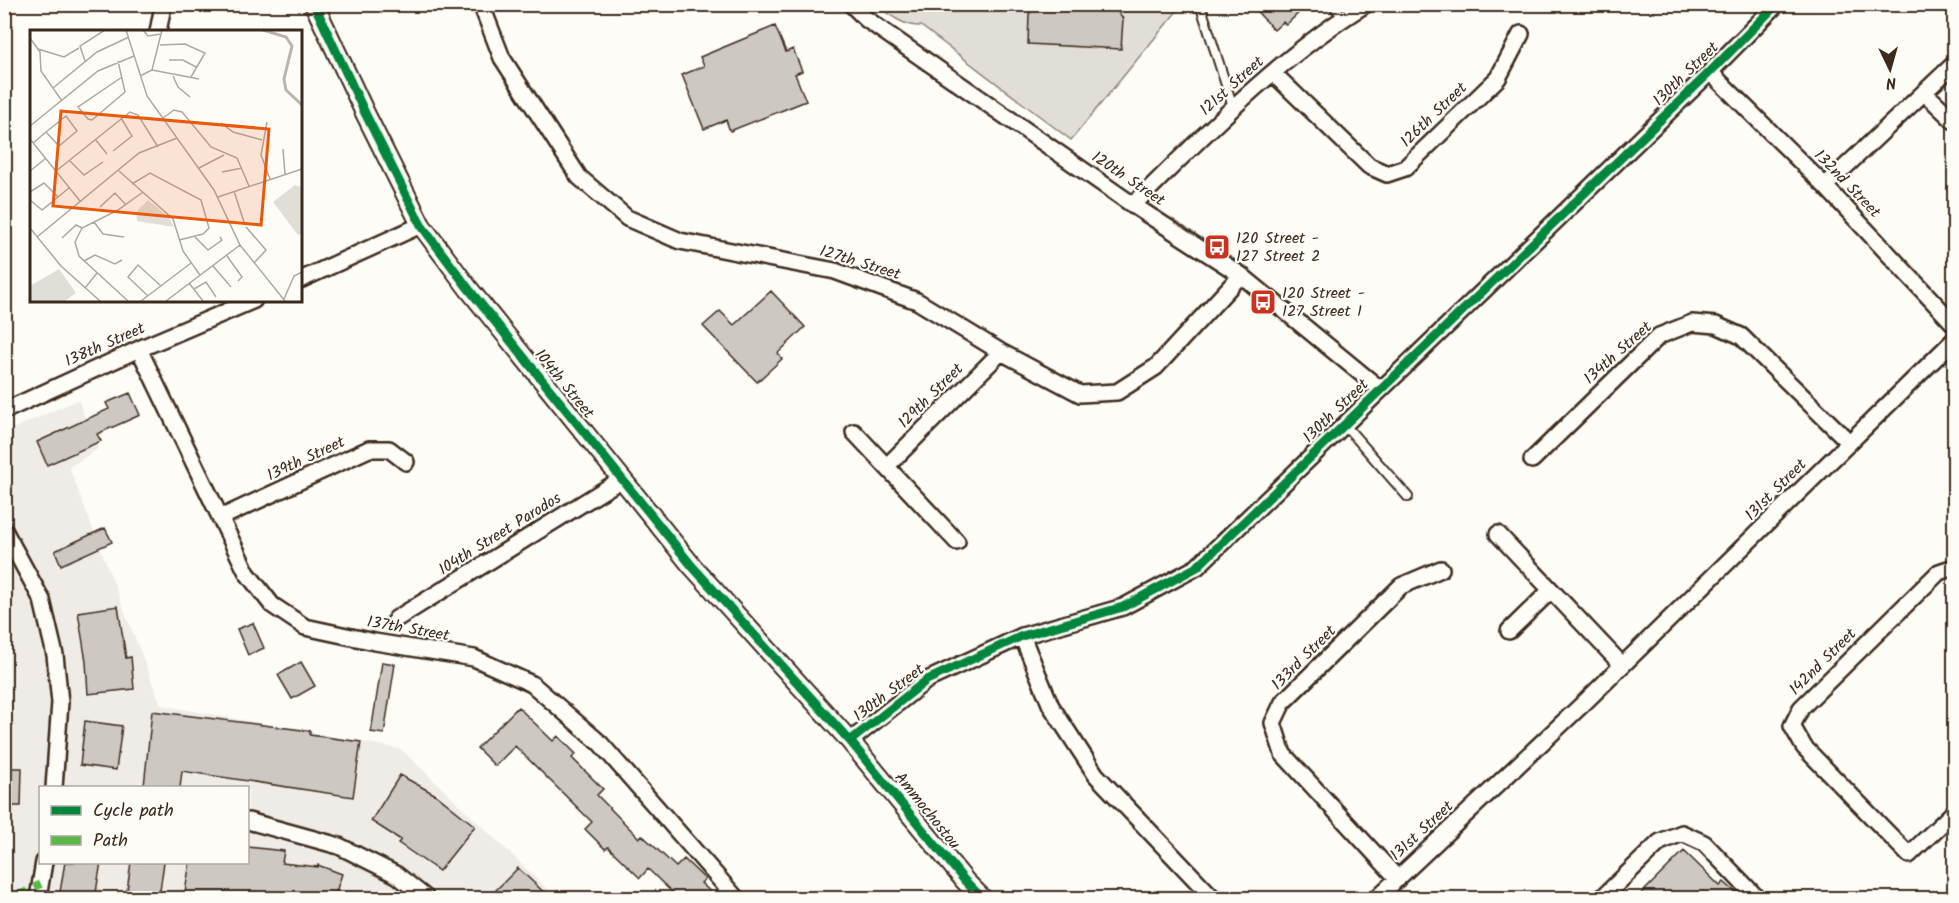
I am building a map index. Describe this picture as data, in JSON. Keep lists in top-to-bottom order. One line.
{"streets":{"street":["130th Street","121st Street","126th Street","120th Street","132nd Street","127th Street","138th Street","134th Street","104th Street","129th Street","139th Street","131st Street","104th Street Parodos","137th Street","133rd Street","142nd Street","Ammochostou"]},"crossings":[["130th Street","120th Street"],["130th Street","132nd Street"],["130th Street","104th Street"],["130th Street","Ammochostou"],["121st Street","126th Street"],["121st Street","120th Street"],["120th Street","127th Street"],["127th Street","129th Street"],["138th Street","137th Street"],["134th Street","131st Street"],["104th Street","104th Street Parodos"],["104th Street","Ammochostou"],["139th Street","137th Street"],["131st Street","133rd Street"]],"places":{"bus stop":["120 Street - 127 Street 2","120 Street - 127 Street 1"]},"legend":["Cycle path","Path"],"north":"bottom"}
